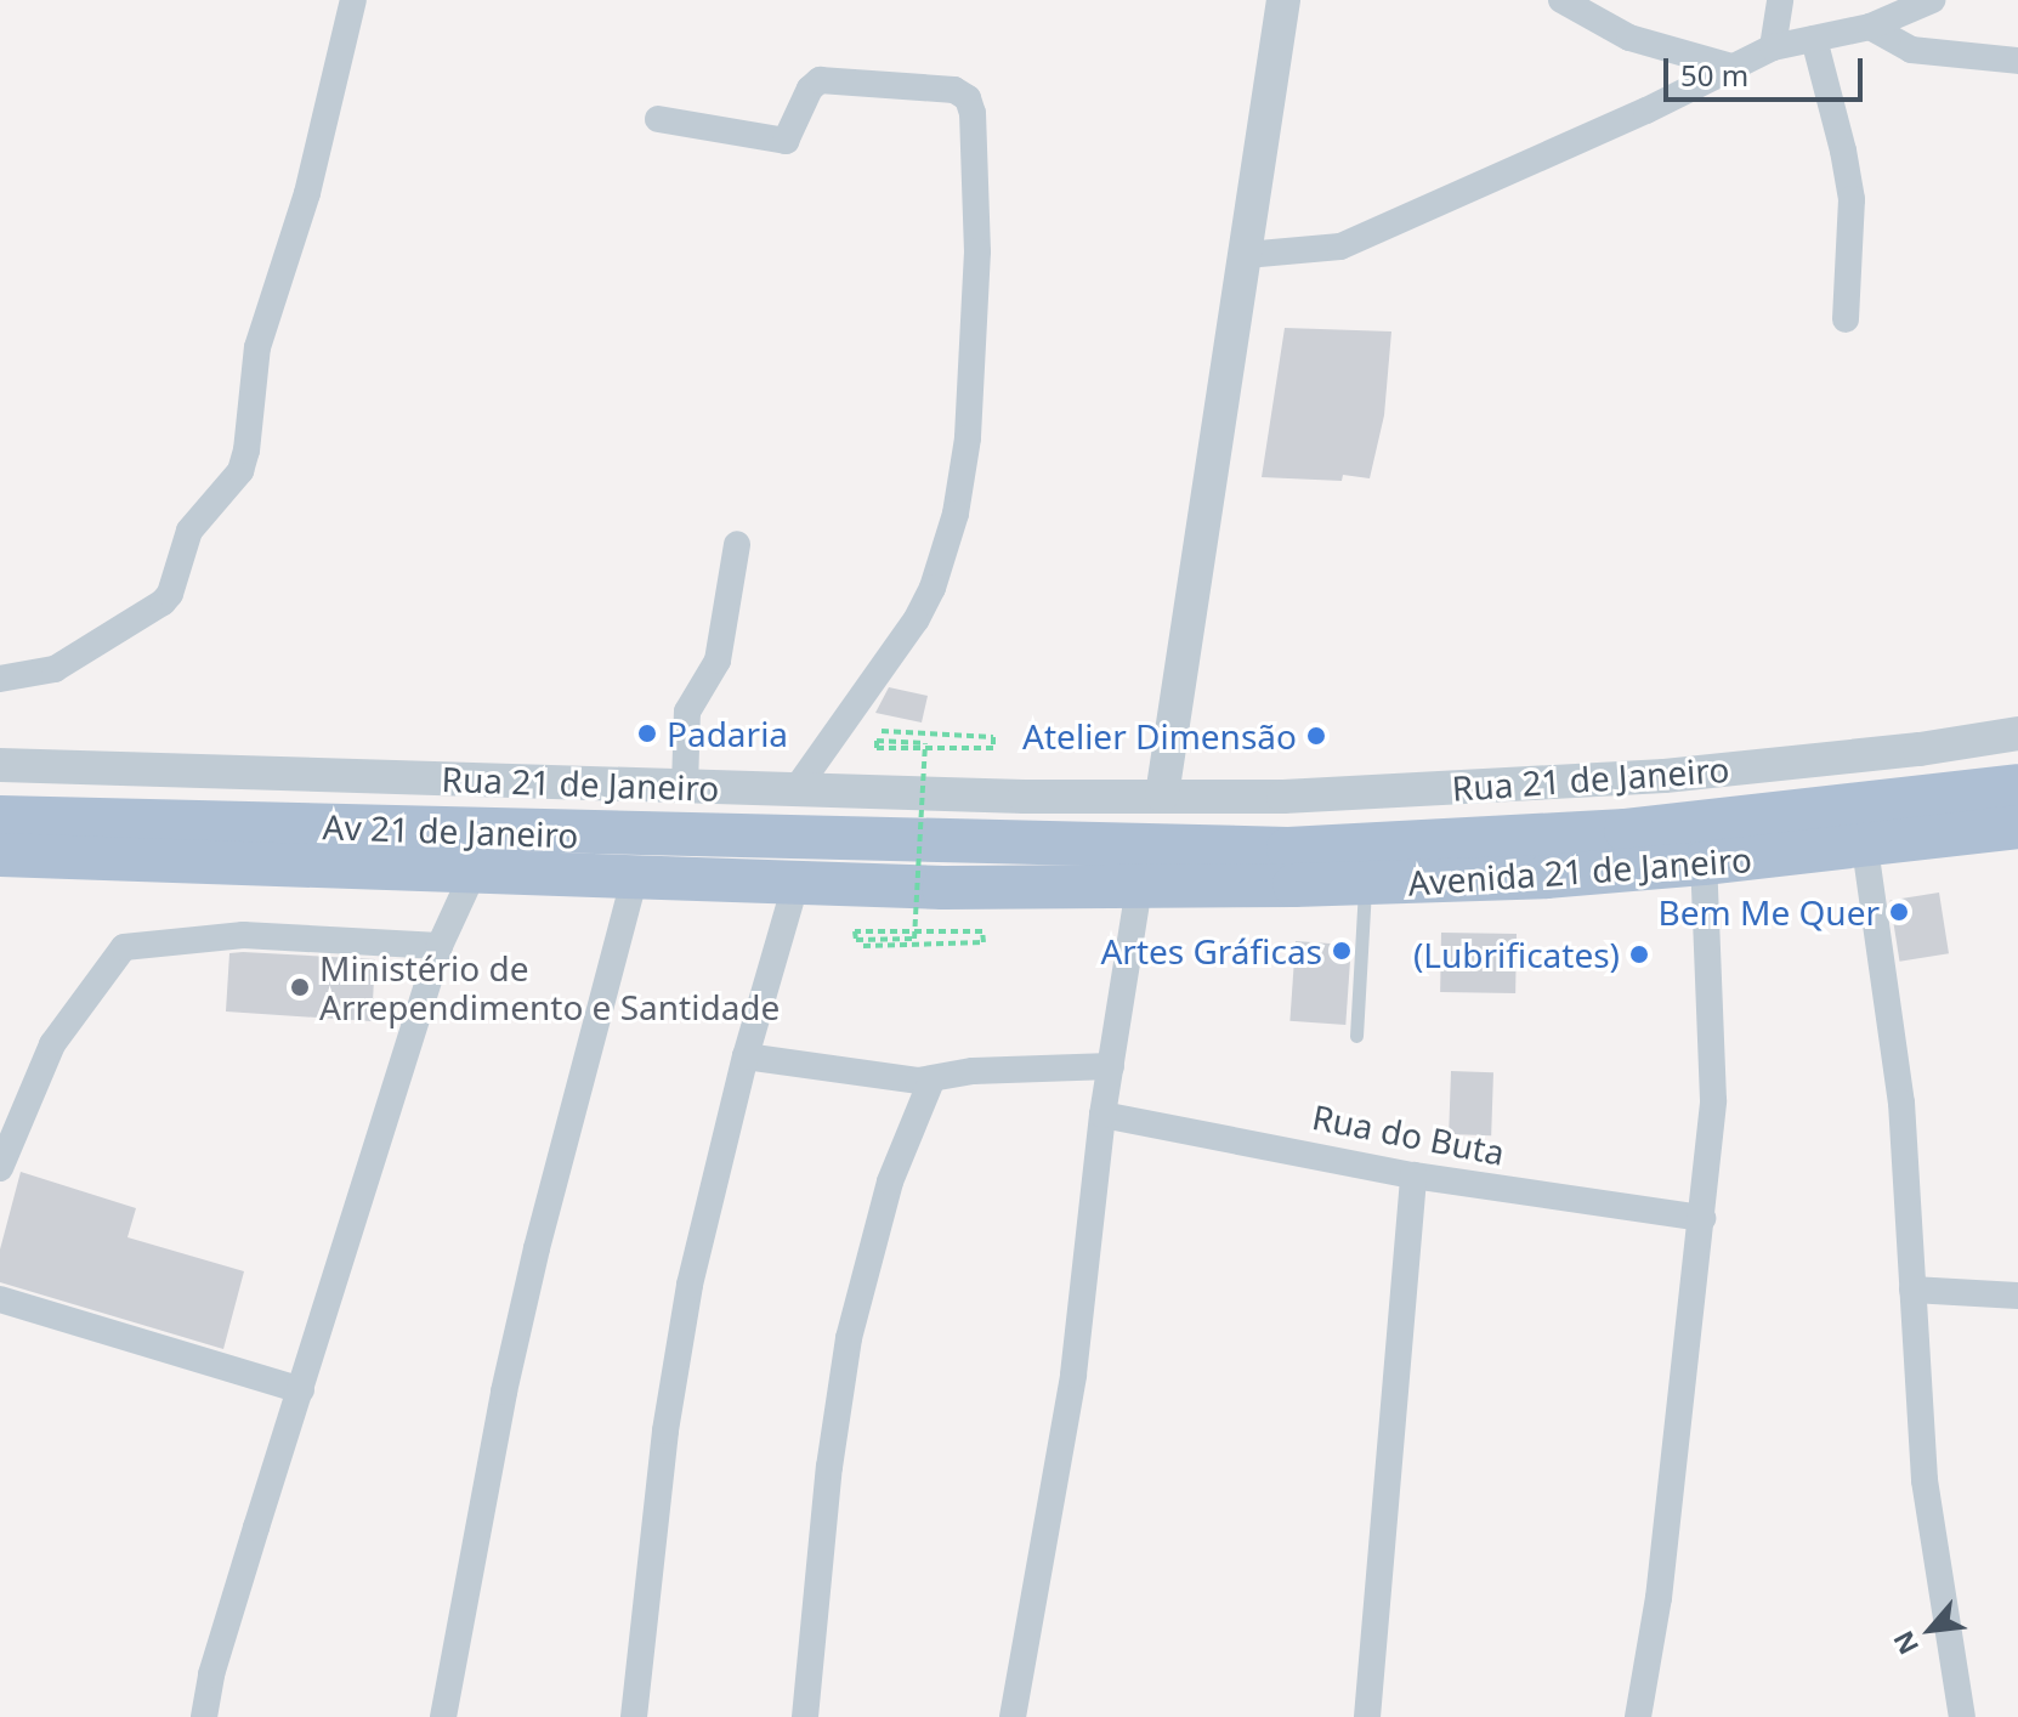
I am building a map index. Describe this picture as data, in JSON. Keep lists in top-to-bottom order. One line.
{"streets":{"main road":["Av 21 de Janeiro","Avenida 21 de Janeiro"],"street":["Rua 21 de Janeiro","Rua do Buta"]},"crossings":[["Av 21 de Janeiro","Avenida 21 de Janeiro"]],"places":["Padaria","Atelier Dimensão","Bem Me Quer","Artes Gráficas","(Lubrificates)","Ministério de Arrependimento e Santidade"],"scale_bar":"50 m","north":"bottom left"}
